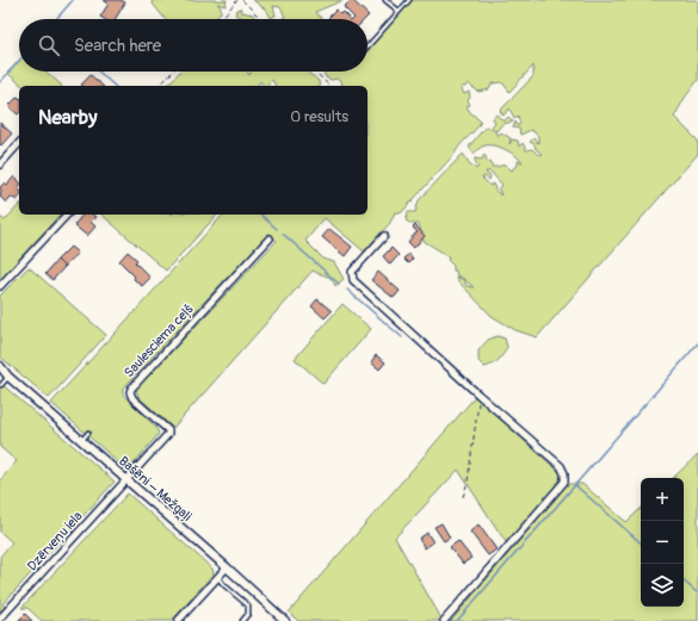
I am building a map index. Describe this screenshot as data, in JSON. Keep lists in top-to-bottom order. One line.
{"streets":{"street":["Saulesciema ceļš","Bašēni – Mežgaļi","Dzērveņu iela"]},"crossings":[["Saulesciema ceļš","Bašēni – Mežgaļi"],["Saulesciema ceļš","Dzērveņu iela"],["Bašēni – Mežgaļi","Dzērveņu iela"]],"page":{"search":"Search here","heading":["Nearby","0 results"],"map_buttons":["+","−"]}}
